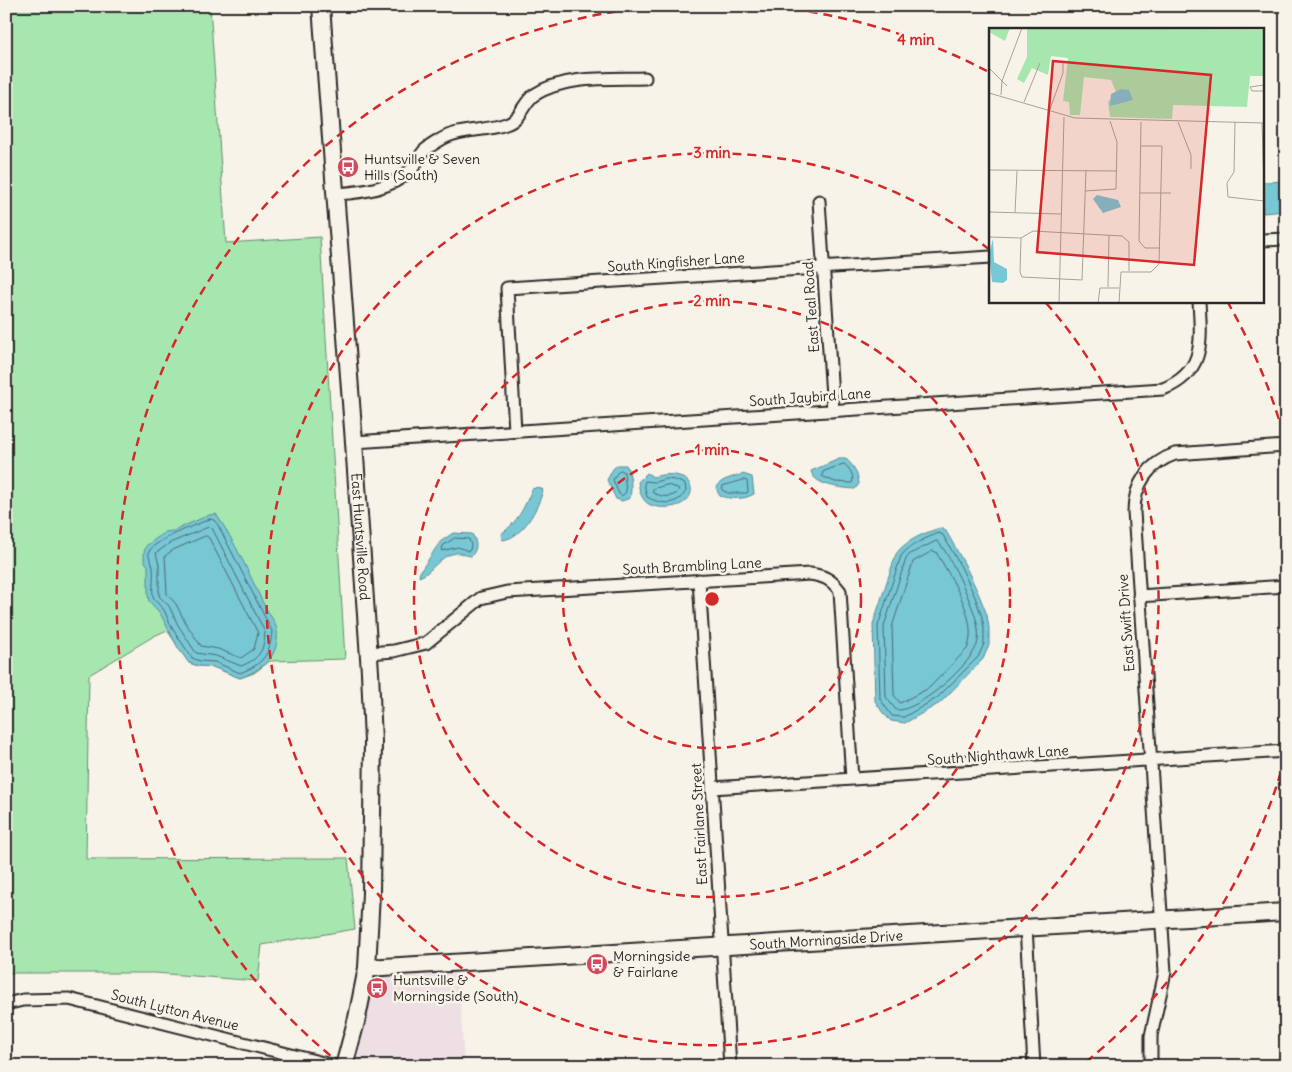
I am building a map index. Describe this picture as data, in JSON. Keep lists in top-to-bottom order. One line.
{"streets":{"main road":["East Huntsville Road","South Morningside Drive"],"street":["South Kingfisher Lane","East Teal Road","South Jaybird Lane","South Brambling Lane","East Swift Drive","South Nighthawk Lane","East Fairlane Street","South Lytton Avenue"]},"crossings":[["South Kingfisher Lane","East Teal Road"],["South Kingfisher Lane","South Jaybird Lane"],["East Teal Road","South Jaybird Lane"],["South Jaybird Lane","East Huntsville Road"],["East Huntsville Road","South Brambling Lane"],["East Huntsville Road","South Morningside Drive"],["South Brambling Lane","South Nighthawk Lane"],["South Brambling Lane","East Fairlane Street"],["East Swift Drive","South Nighthawk Lane"],["East Swift Drive","South Morningside Drive"],["South Nighthawk Lane","East Fairlane Street"],["East Fairlane Street","South Morningside Drive"]],"places":{"bus stop":["Huntsville & Seven Hills (South)","Morningside & Fairlane","Huntsville & Morningside (South)"]},"rings":["4 min","3 min","2 min","1 min"]}
